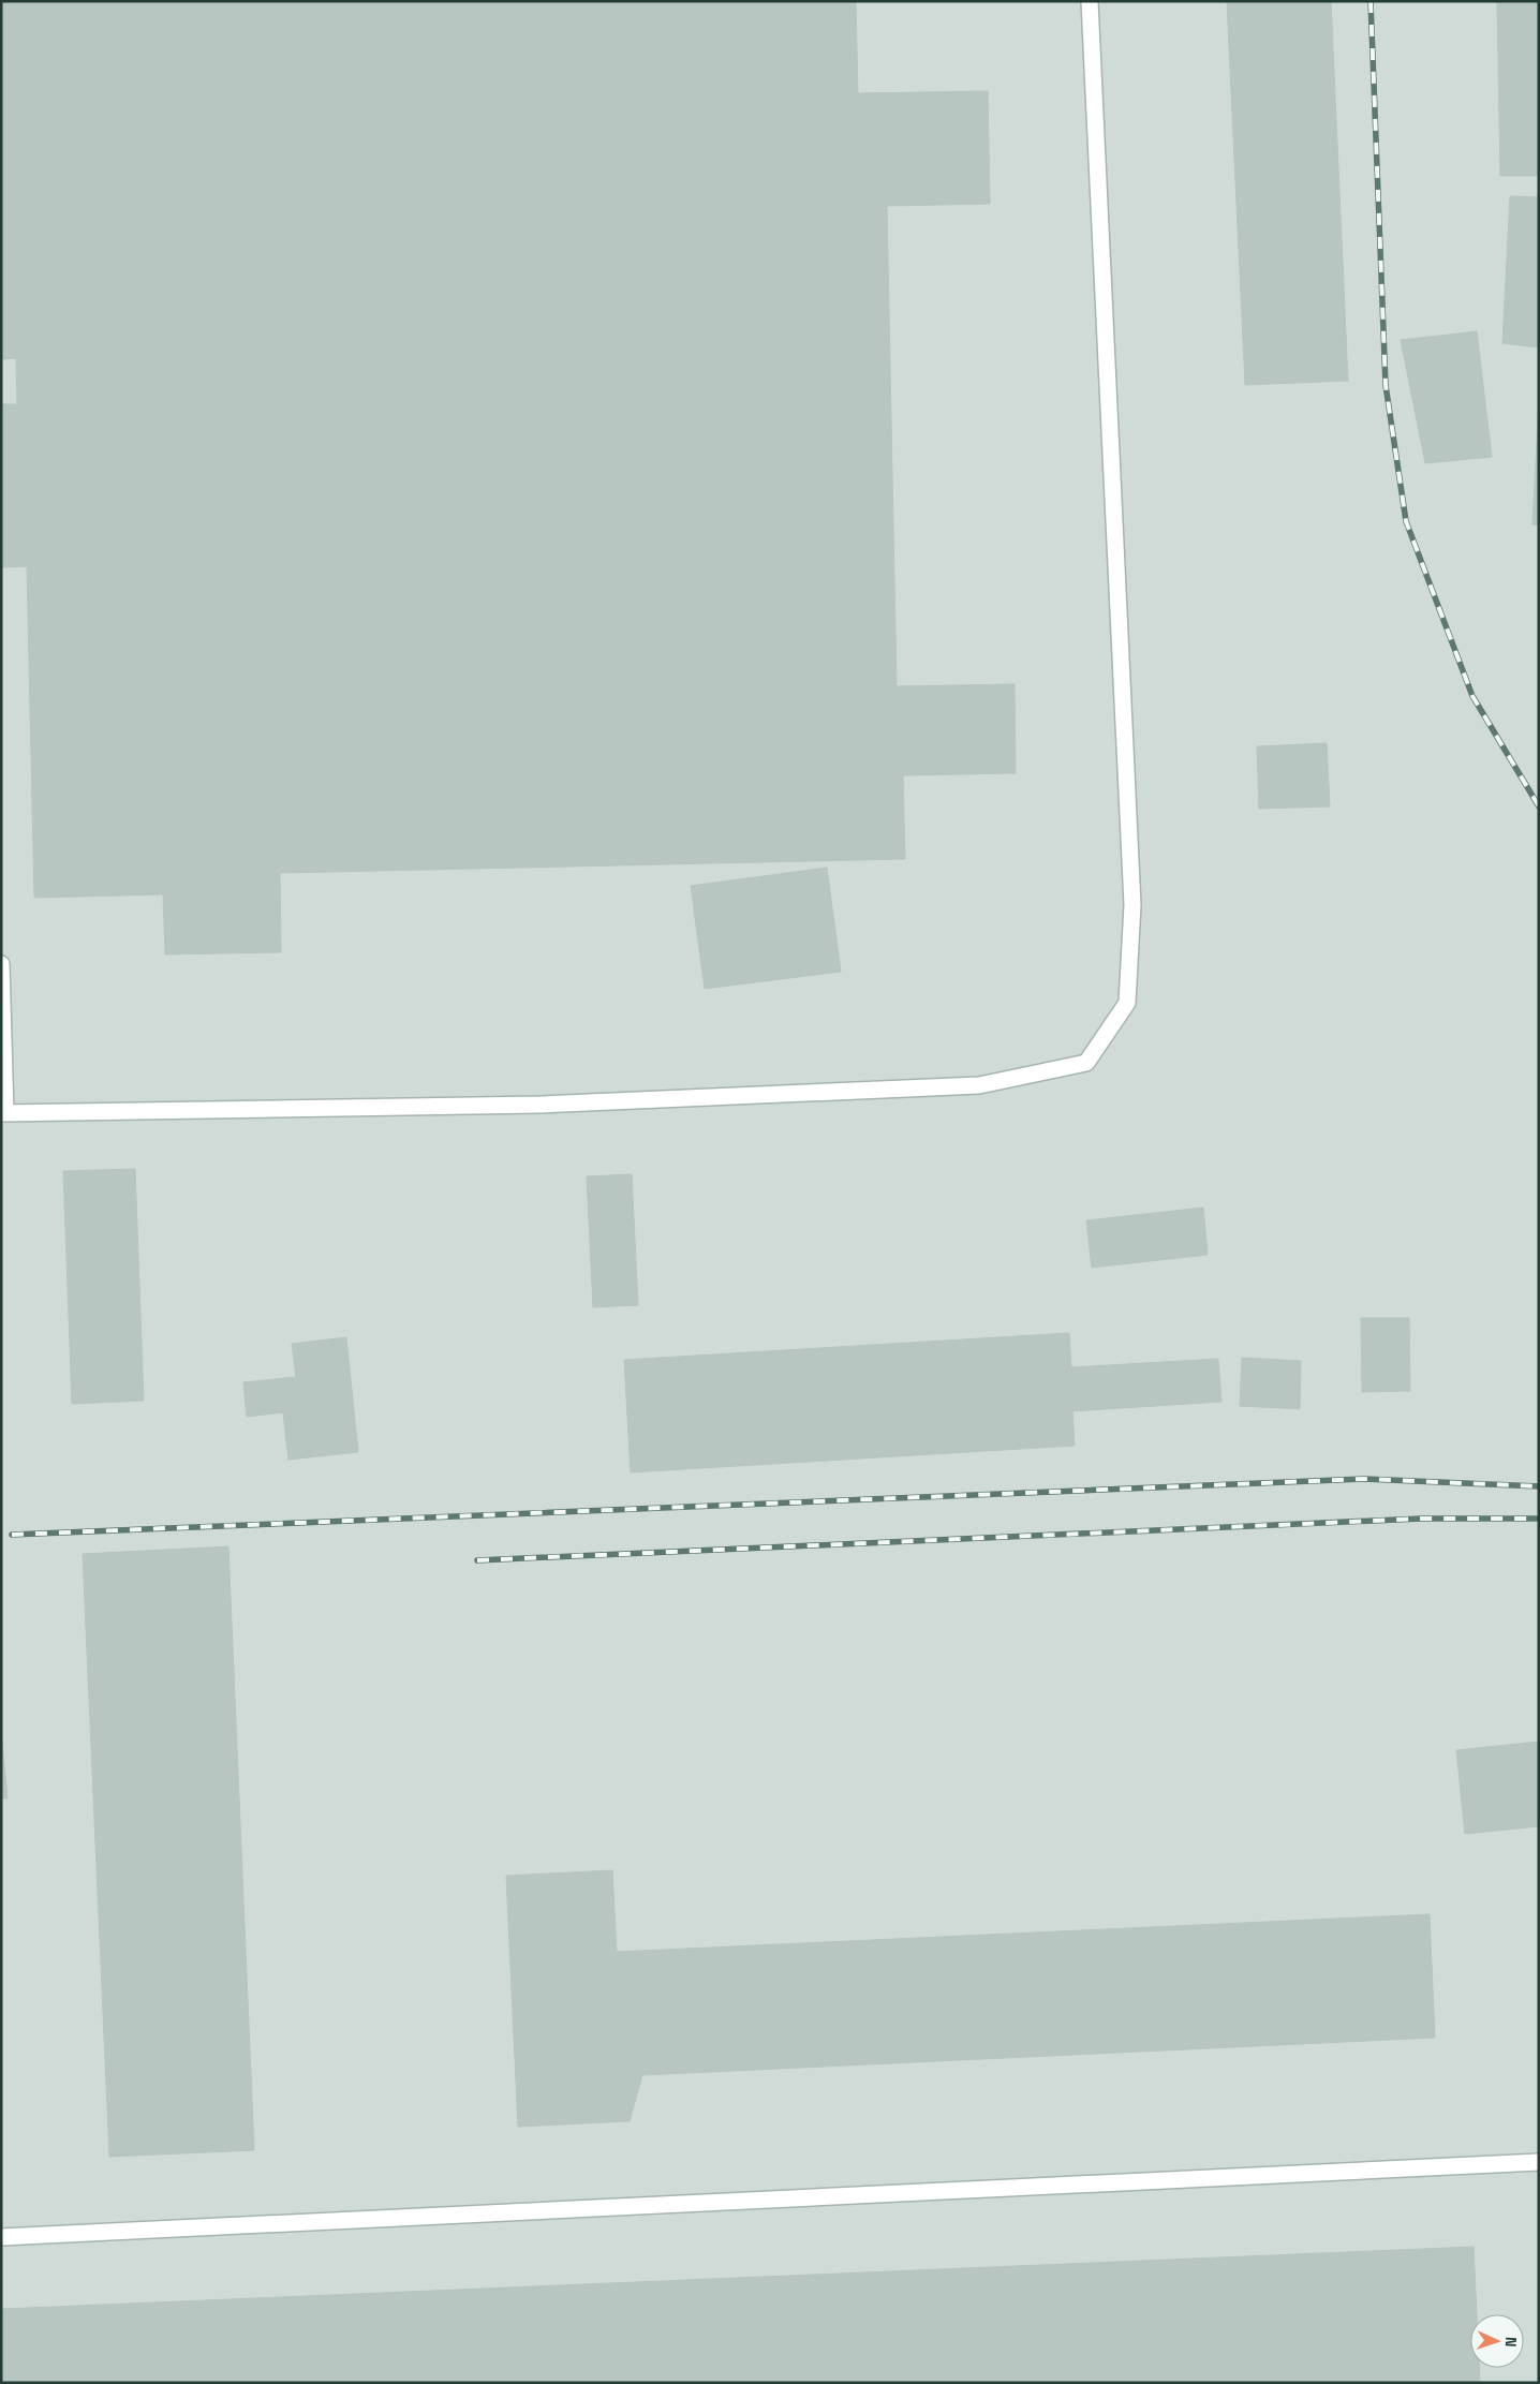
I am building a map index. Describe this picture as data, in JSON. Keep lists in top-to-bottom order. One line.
{"north":"right"}
